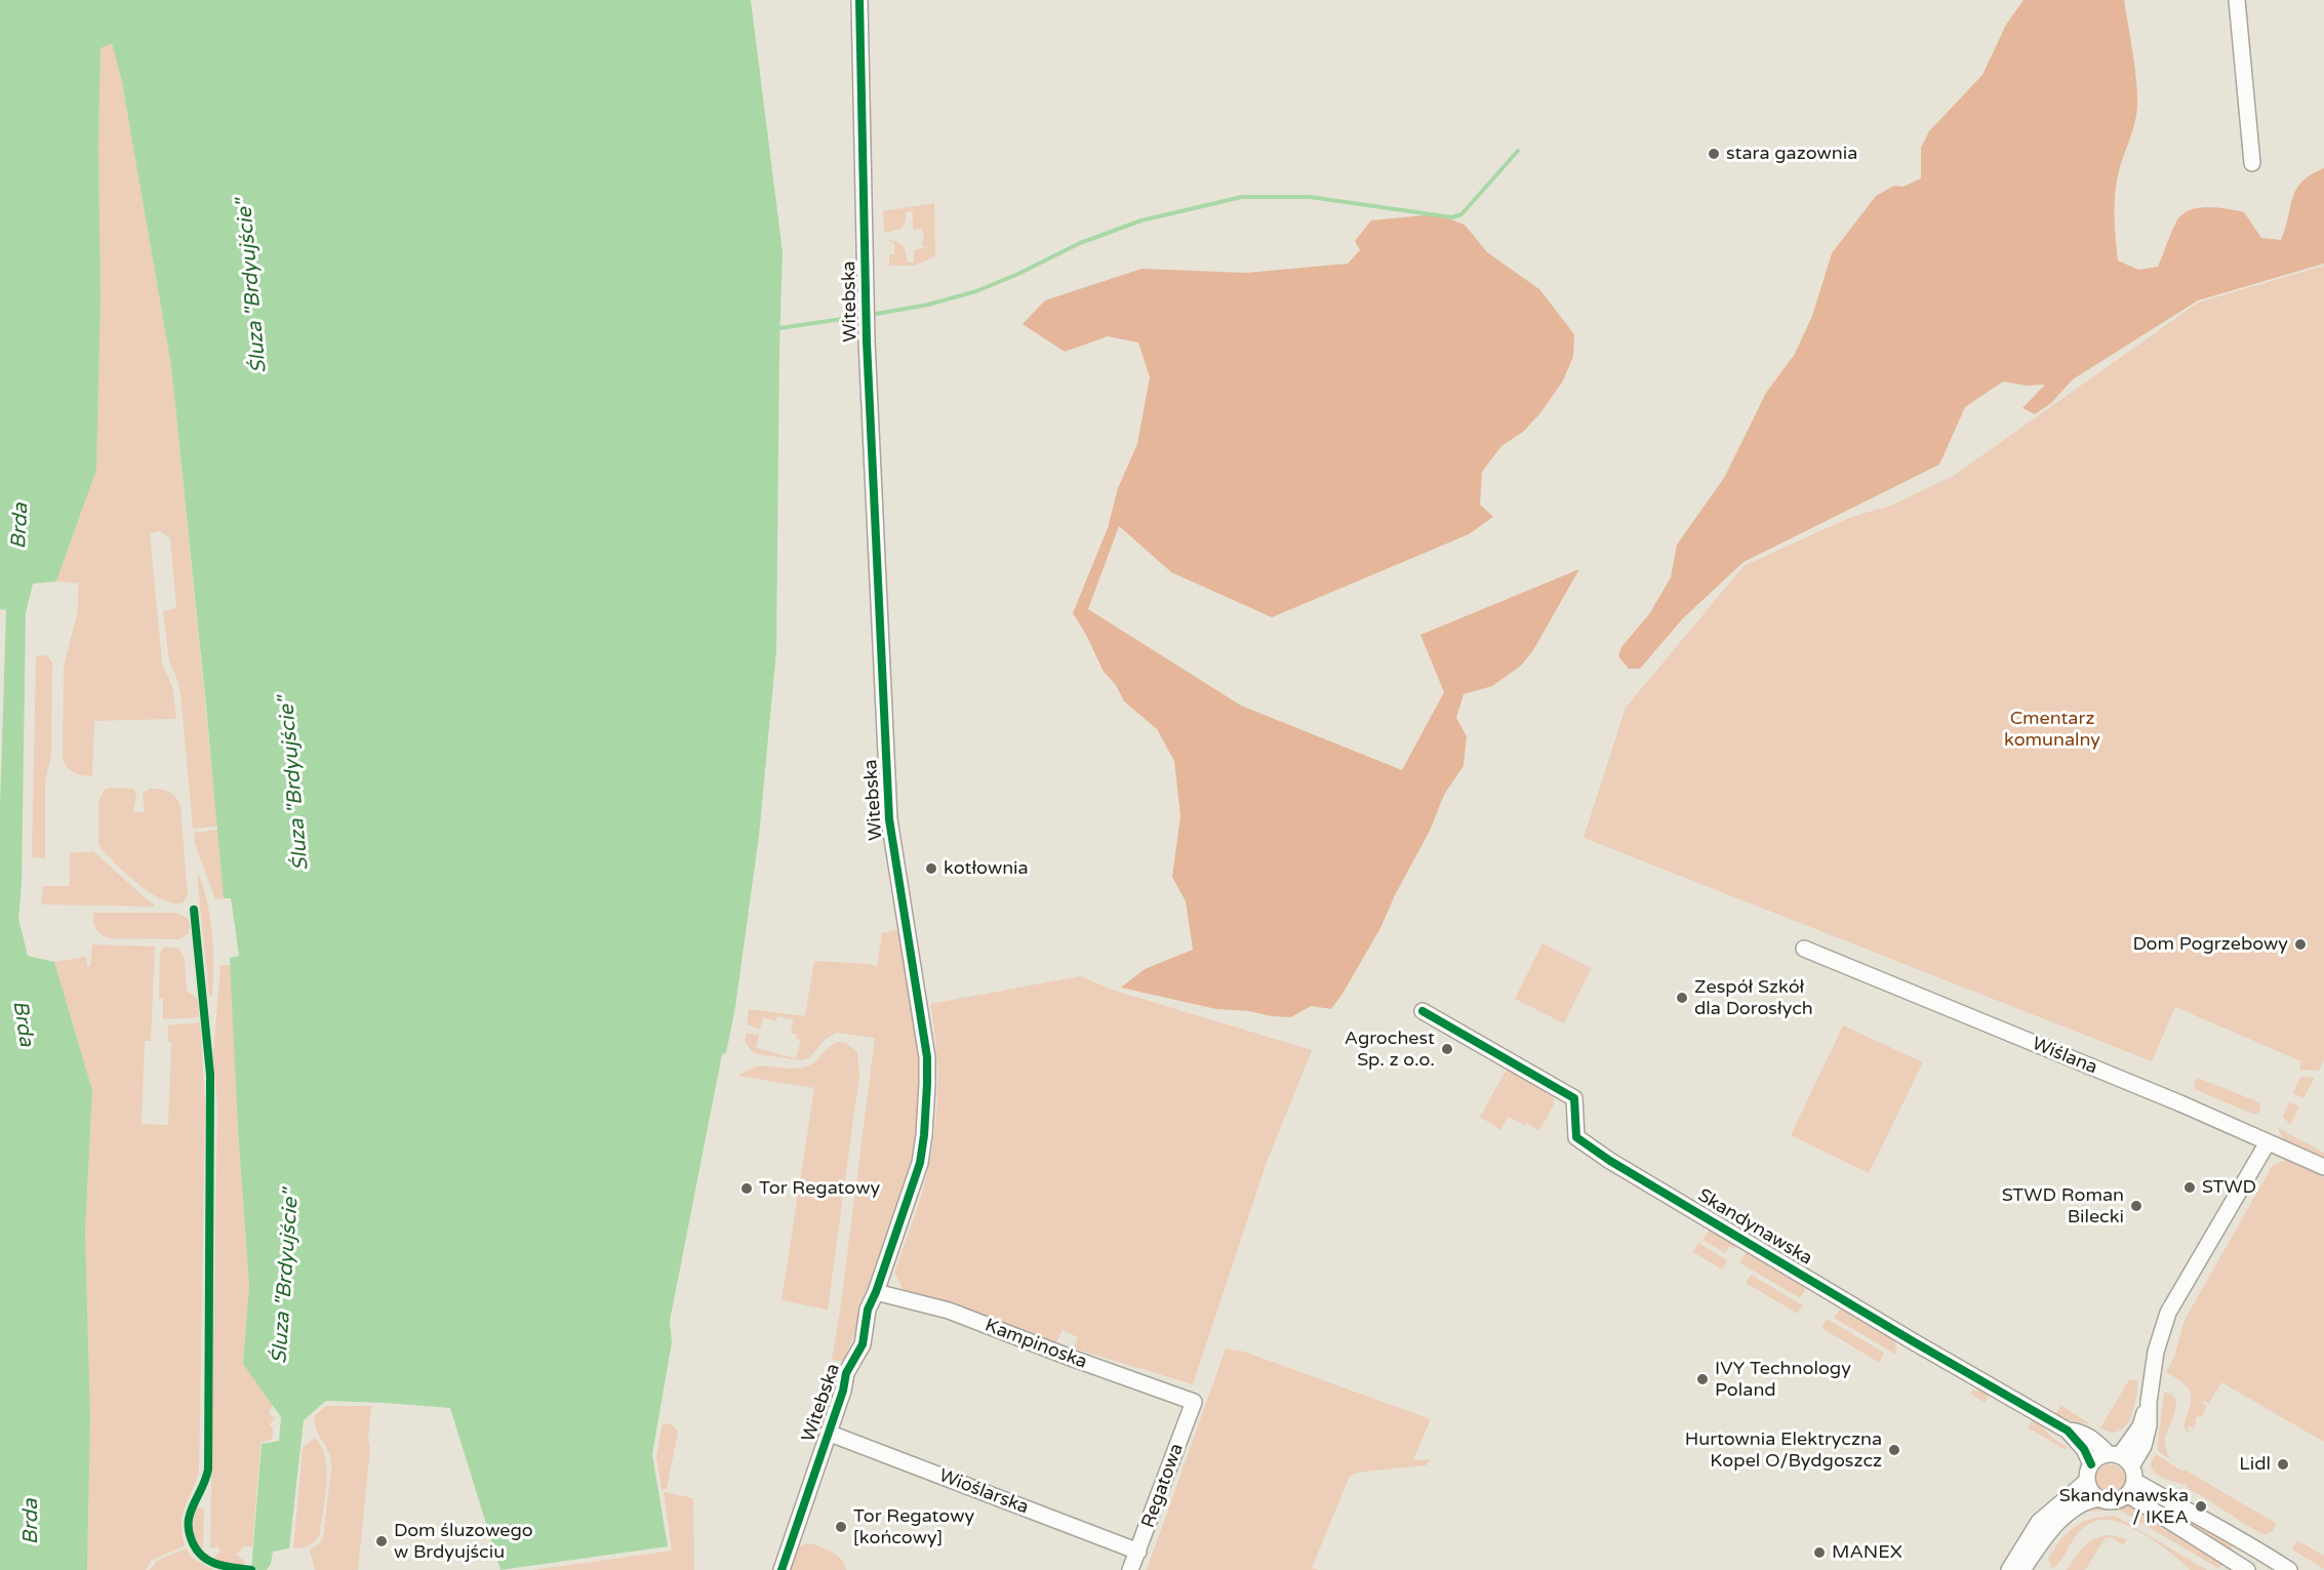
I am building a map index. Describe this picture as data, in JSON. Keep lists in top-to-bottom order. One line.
{"streets":{"street":["Witebska","Wiślana","Skandynawska","Kampinoska","Regatowa","Wioślarska"]},"crossings":[["Witebska","Kampinoska"],["Witebska","Wioślarska"],["Kampinoska","Regatowa"],["Regatowa","Wioślarska"]],"water":["Śluza \"Brdyujście\"","Brda"],"parks":["Cmentarz komunalny"],"places":["stara gazownia","kotłownia","Dom Pogrzebowy","Zespół Szkół dla Dorosłych","Agrochest Sp. z o.o.","STWD","Tor Regatowy","STWD Roman Bilecki","IVY Technology Poland","Hurtownia Elektryczna Kopel O/Bydgoszcz","Lidl","Skandynawska / IKEA","Tor Regatowy [końcowy]","Dom śluzowego w Brdyujściu","MANEX"]}
